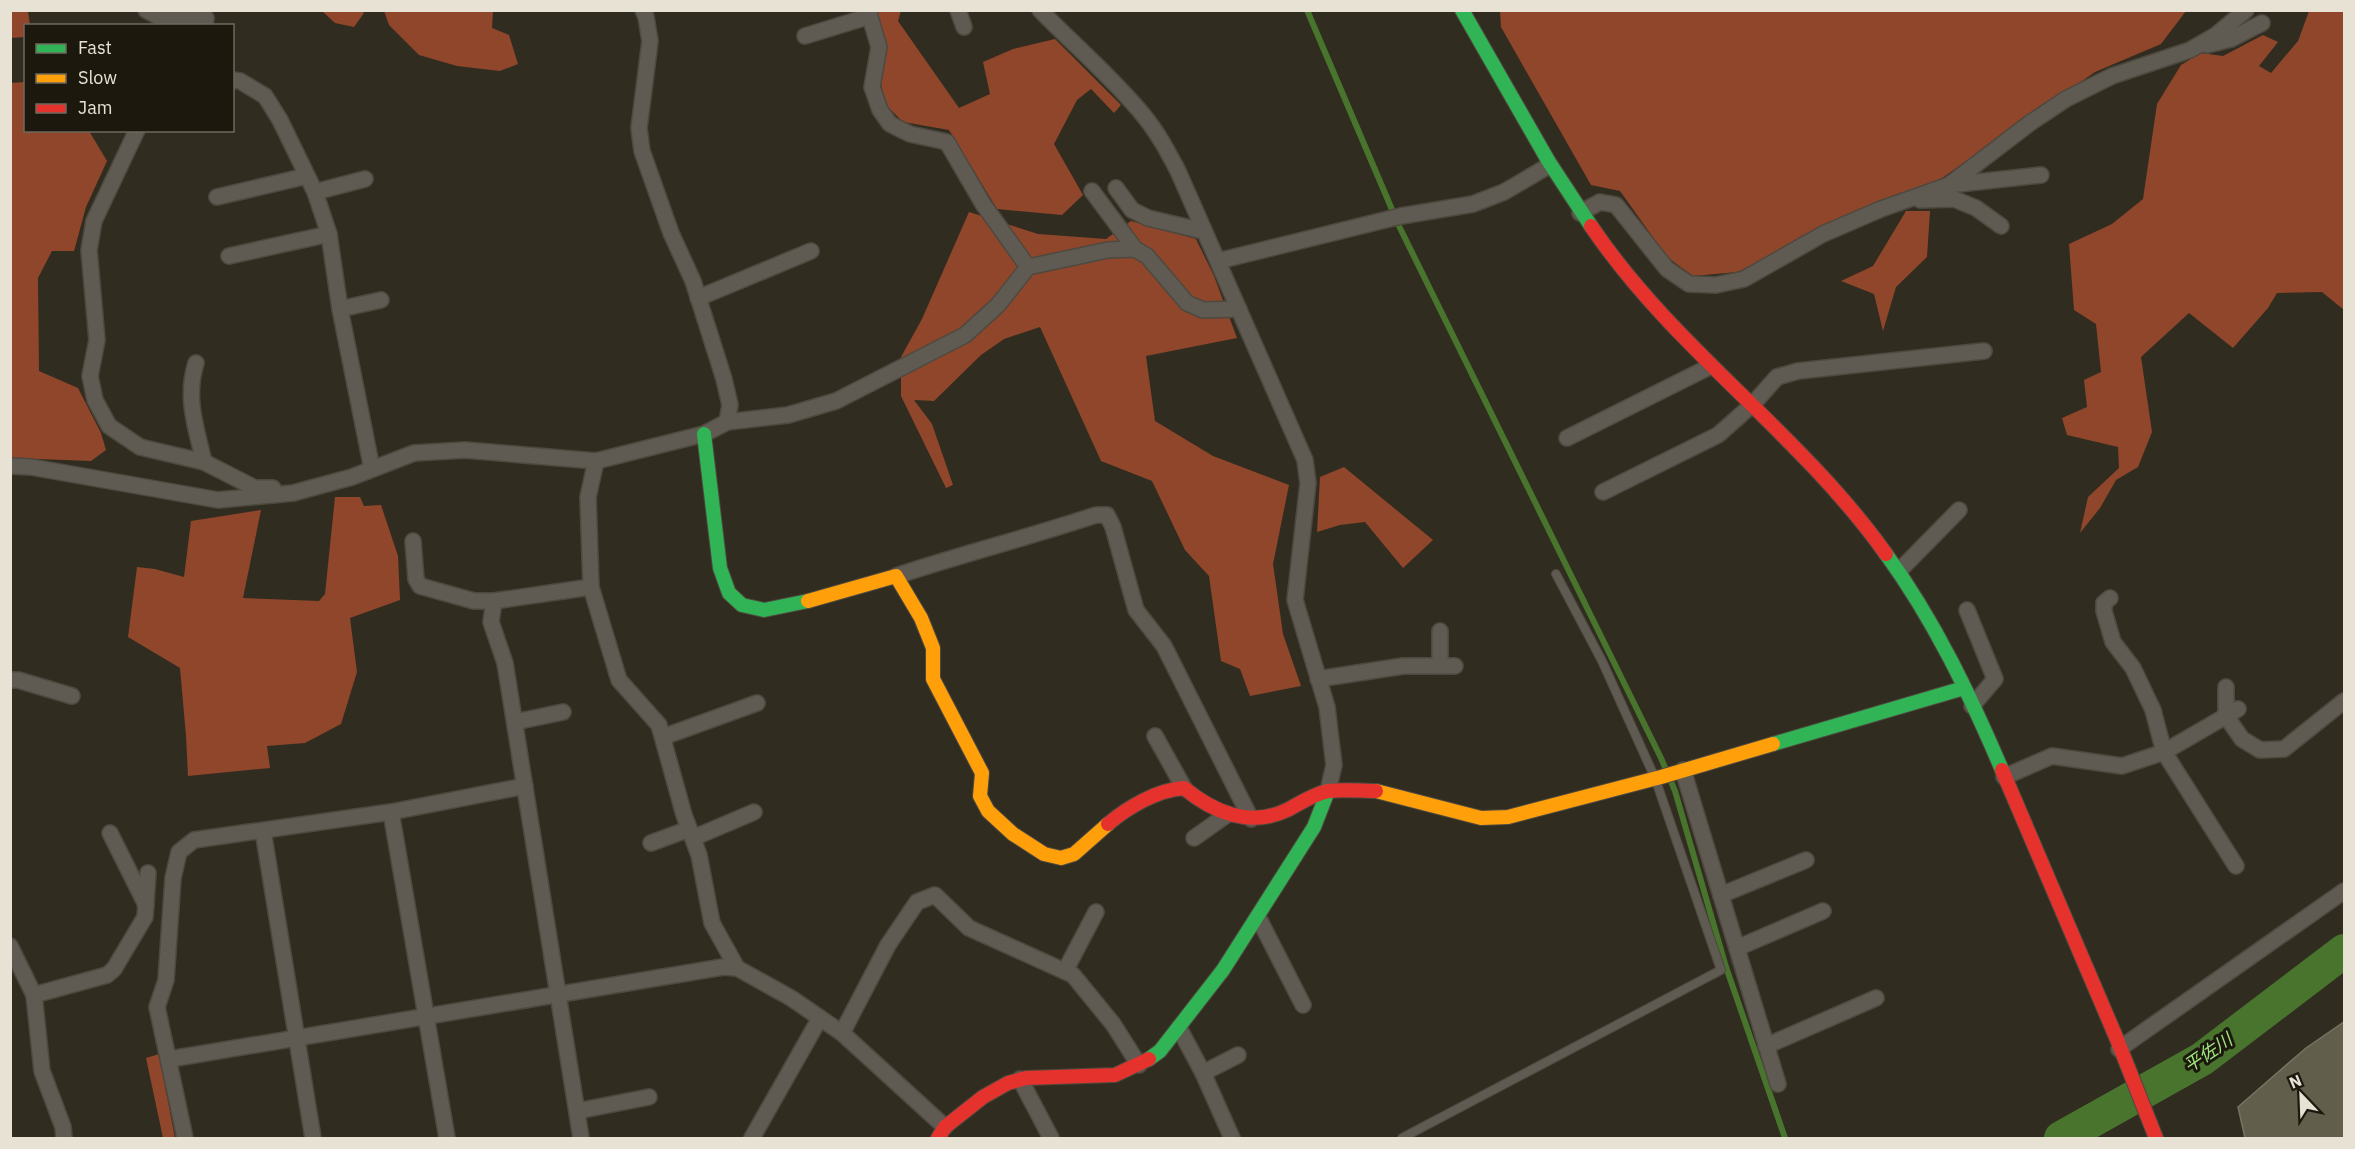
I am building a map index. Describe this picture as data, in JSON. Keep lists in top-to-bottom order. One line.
{"water":["平佐川"],"legend":["Fast","Slow","Jam"],"north":"top left"}
